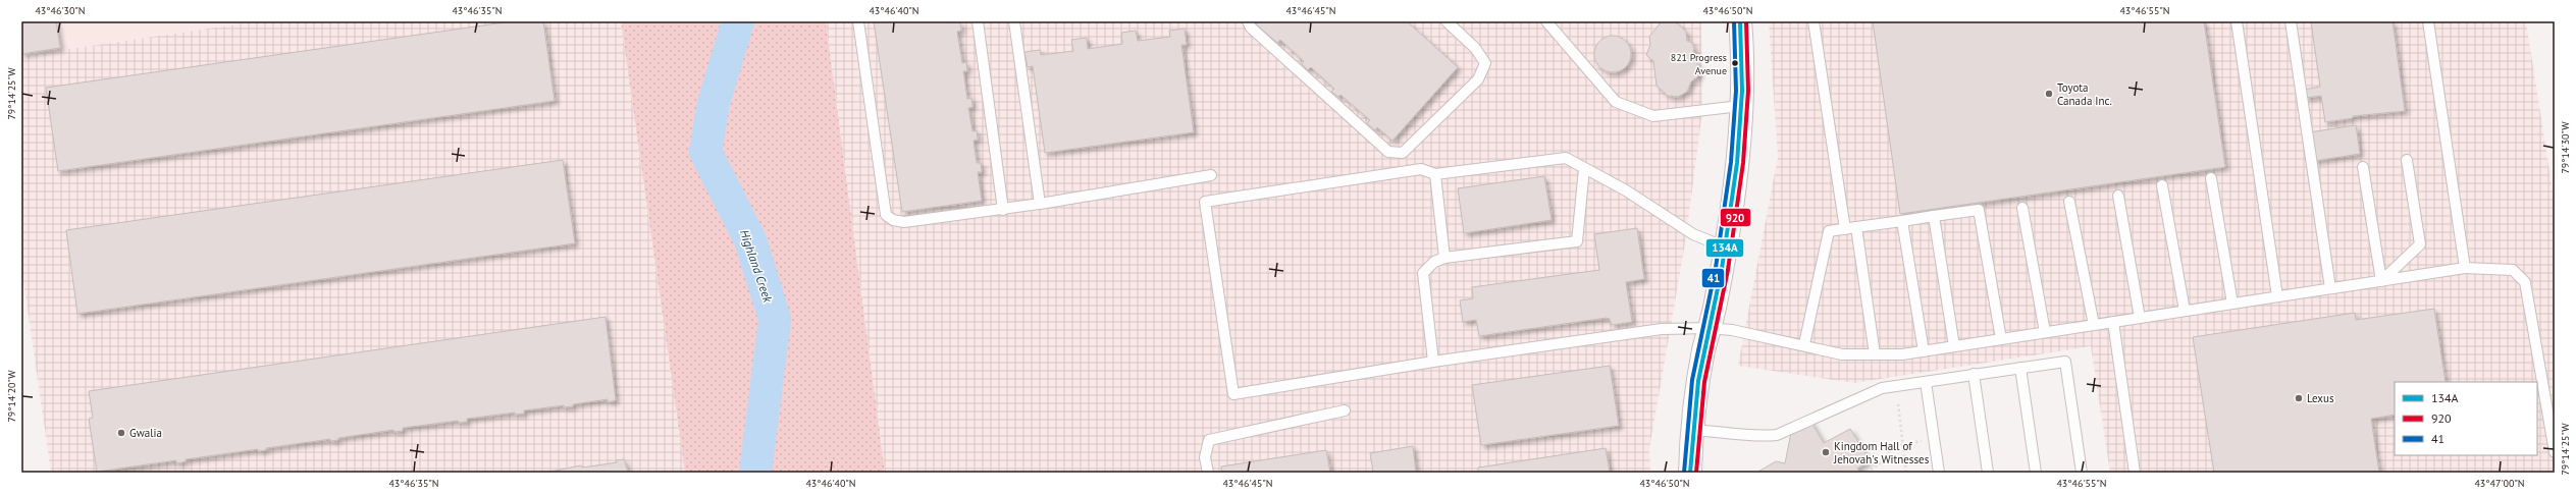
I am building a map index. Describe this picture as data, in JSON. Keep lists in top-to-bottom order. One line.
{"water":["Highland Creek"],"places":["821 Progress Avenue","Toyota Canada Inc.","Lexus","Gwalia","Kingdom Hall of Jehovah's Witnesses"],"lines":["transit line 134A","transit line 920","transit line 41"],"legend":["134A","920","41"],"coordinates":["43°46'30\"N","43°46'35\"N","43°46'40\"N","43°46'45\"N","43°46'50\"N","43°46'55\"N","79°14'25\"W","79°14'30\"W","79°14'20\"W","43°47'00\"N"]}
